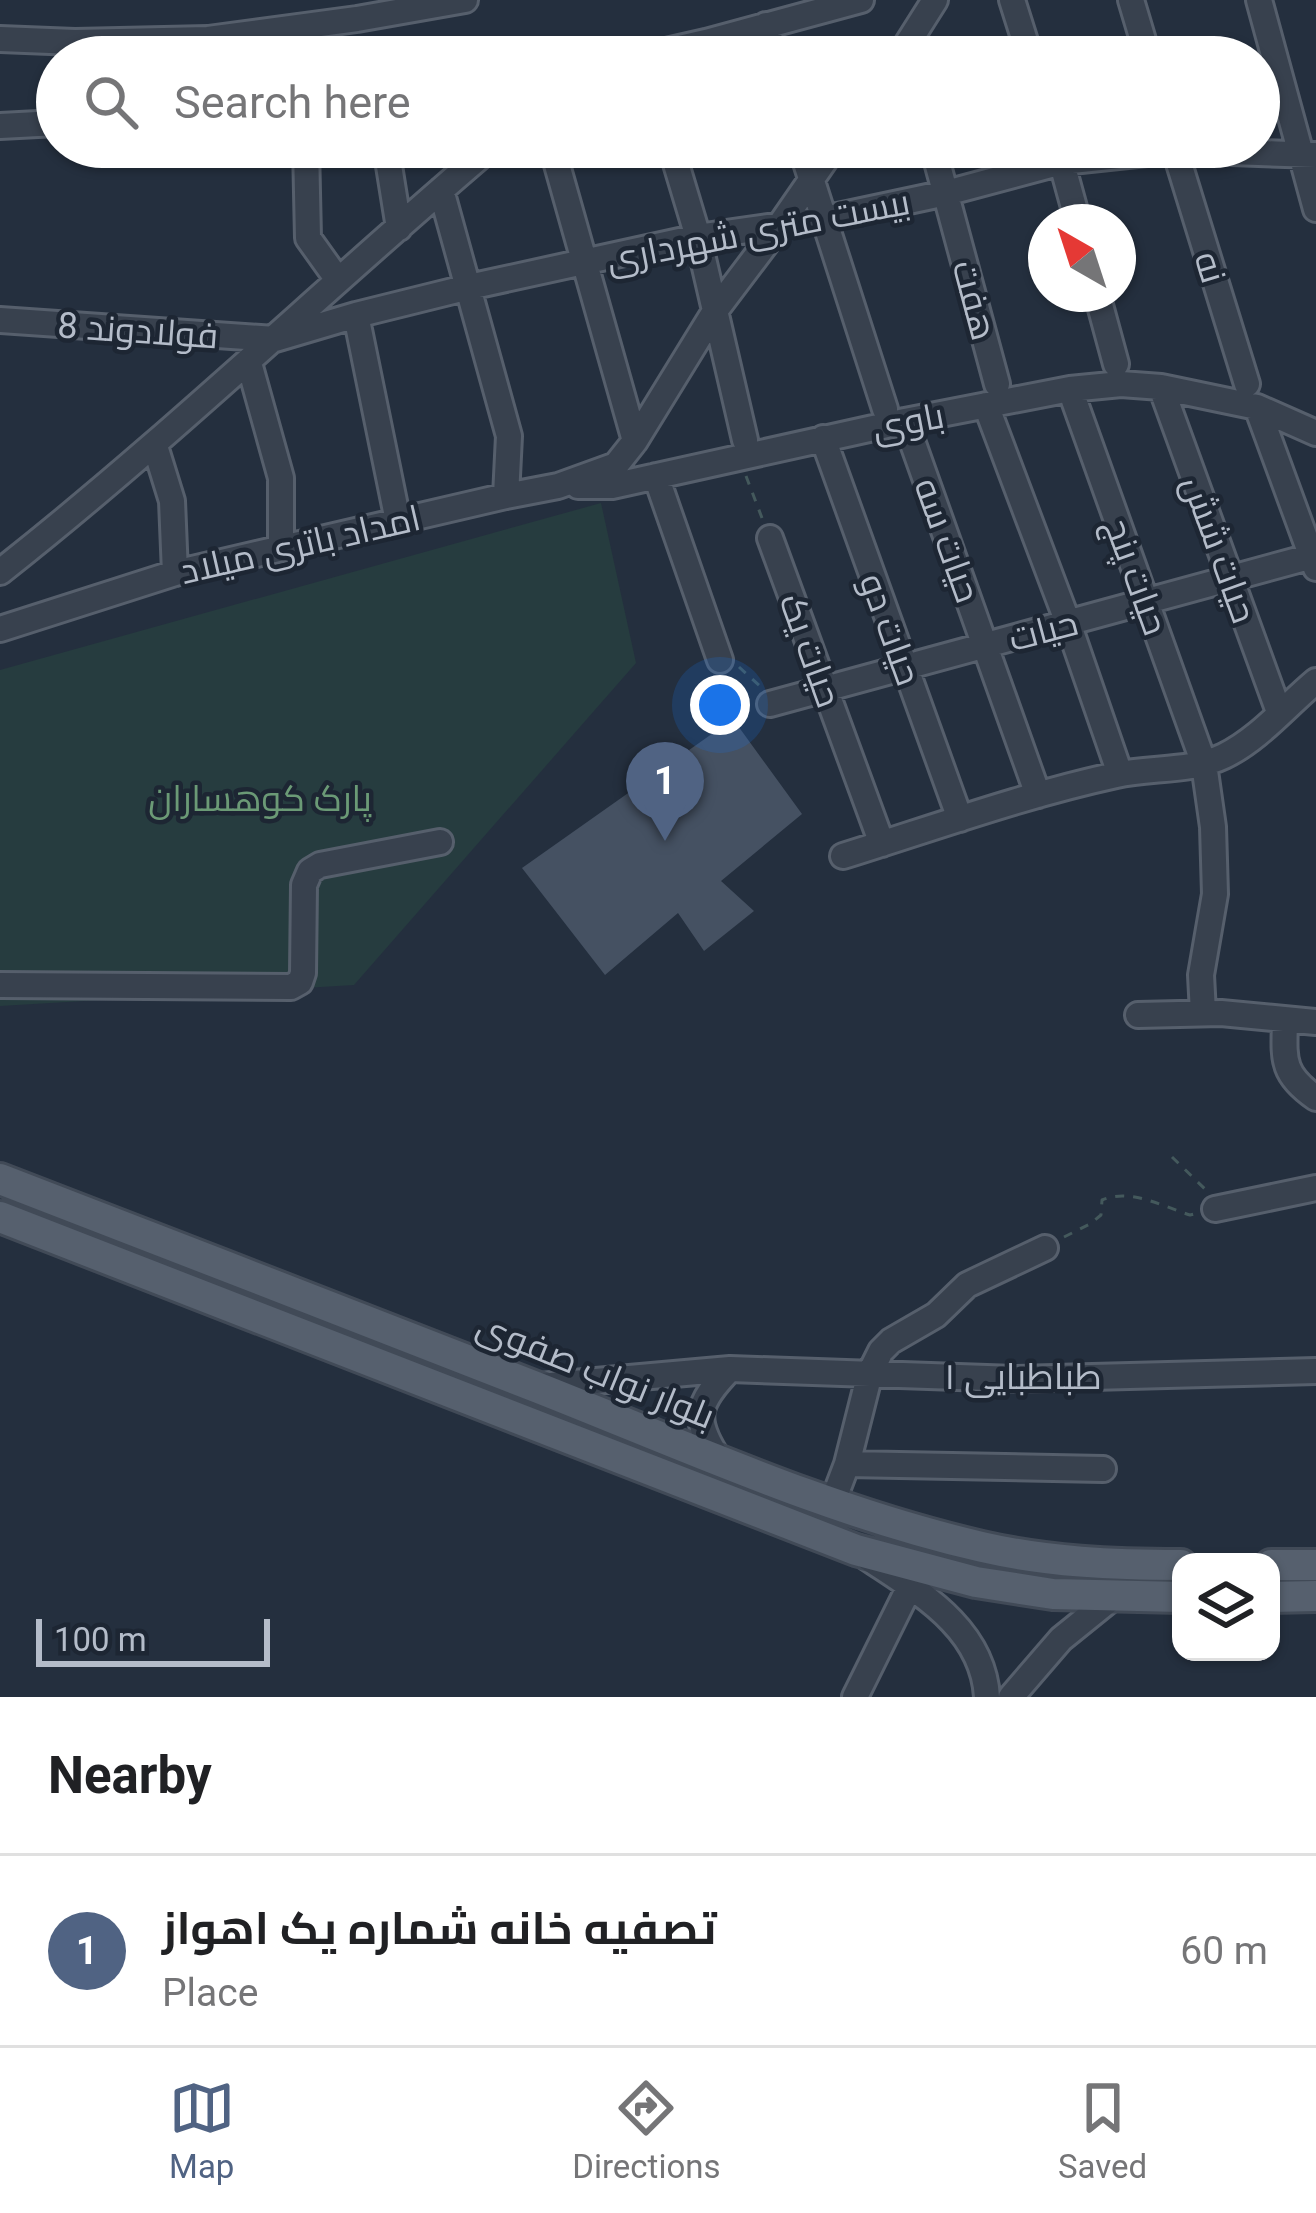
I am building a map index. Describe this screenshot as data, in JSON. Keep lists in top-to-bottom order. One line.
{"streets":{"main road":["بلوار نواب صفوی"],"street":["بیست متری شهرداری","نه","هفت","فولادوند 8","باوی","حیات سه","امداد باتری میلاد","حیات شش","حیات پنج","حیات دو","حیات","حیات یک","طباطبایی ۱"]},"crossings":[["بیست متری شهرداری","هفت"],["بیست متری شهرداری","فولادوند 8"],["بیست متری شهرداری","حیات سه"],["نه","باوی"],["نه","حیات"],["هفت","باوی"],["هفت","حیات"],["باوی","حیات سه"],["باوی","امداد باتری میلاد"],["باوی","حیات شش"],["باوی","حیات پنج"],["باوی","حیات دو"],["حیات سه","حیات"],["حیات شش","حیات"],["حیات پنج","حیات"],["حیات دو","حیات"],["حیات","حیات یک"],["بلوار نواب صفوی","طباطبایی ۱"]],"parks":["پارک کوهساران"],"scale_bar":"100 m","north":"top left","page":{"search":"Search here","pins":"1","scale":"100 m","heading":"Nearby","list":[{"mark":"1","name":"تصفیه خانه شماره یک اهواز","note":"Place","value":"60 m"}],"nav":["Map","Directions","Saved"]}}
